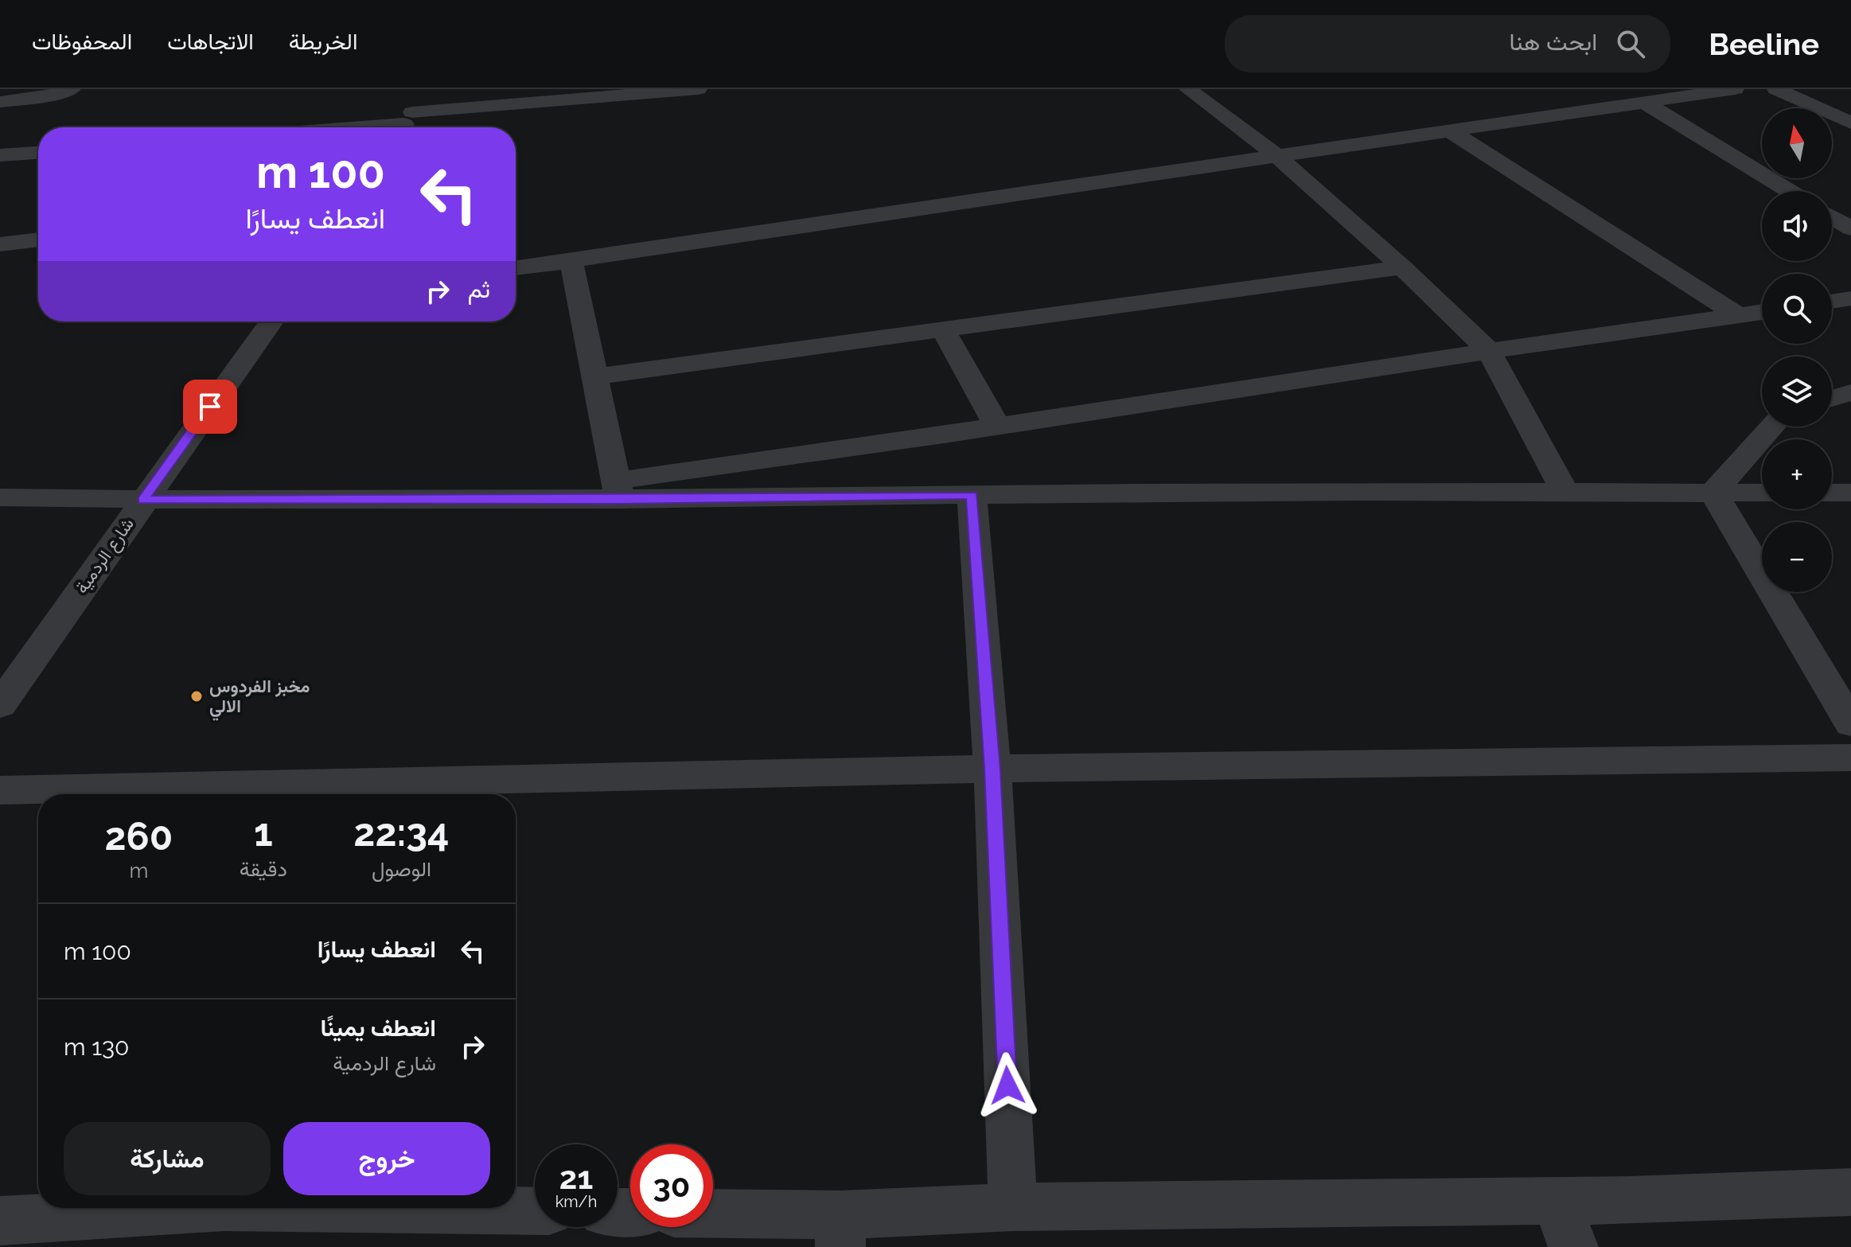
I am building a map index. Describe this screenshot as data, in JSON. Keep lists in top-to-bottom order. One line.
{"streets":{"street":["شارع الردمية"]},"places":["مخبز الفردوس الالي"],"north":"top","page":{"header":"Beeline","search":"ابحث هنا","nav":["الخريطة","الاتجاهات","المحفوظات"],"map_buttons":["+","−"],"turn":["100 m","انعطف يسارًا"],"then":"ثم","eta":["22:34","الوصول","1","دقيقة","260","m"],"list":[{"name":"انعطف يسارًا","value":"100 m"},{"name":"انعطف يمينًا","note":"شارع الردمية","value":"130 m"}],"buttons":["خروج","مشاركة"],"speed":"21 km/h","limit":"30"}}
